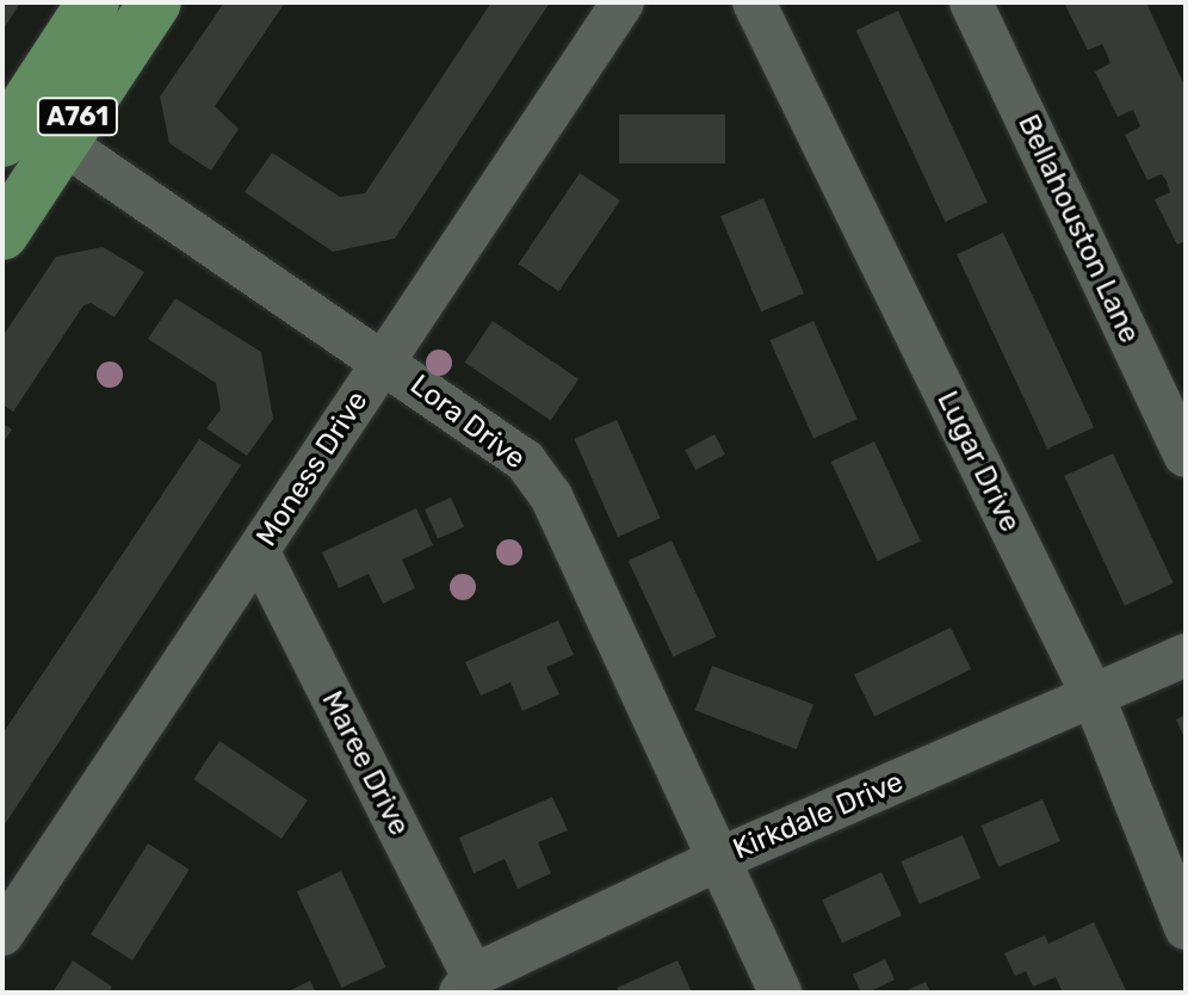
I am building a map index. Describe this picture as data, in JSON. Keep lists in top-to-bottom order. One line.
{"streets":{"main road":["A761"],"street":["Bellahouston Lane","Lora Drive","Lugar Drive","Moness Drive","Maree Drive","Kirkdale Drive"]},"crossings":[["A761","Lora Drive"],["Lora Drive","Moness Drive"],["Lora Drive","Kirkdale Drive"],["Lugar Drive","Kirkdale Drive"],["Moness Drive","Maree Drive"],["Maree Drive","Kirkdale Drive"]]}
